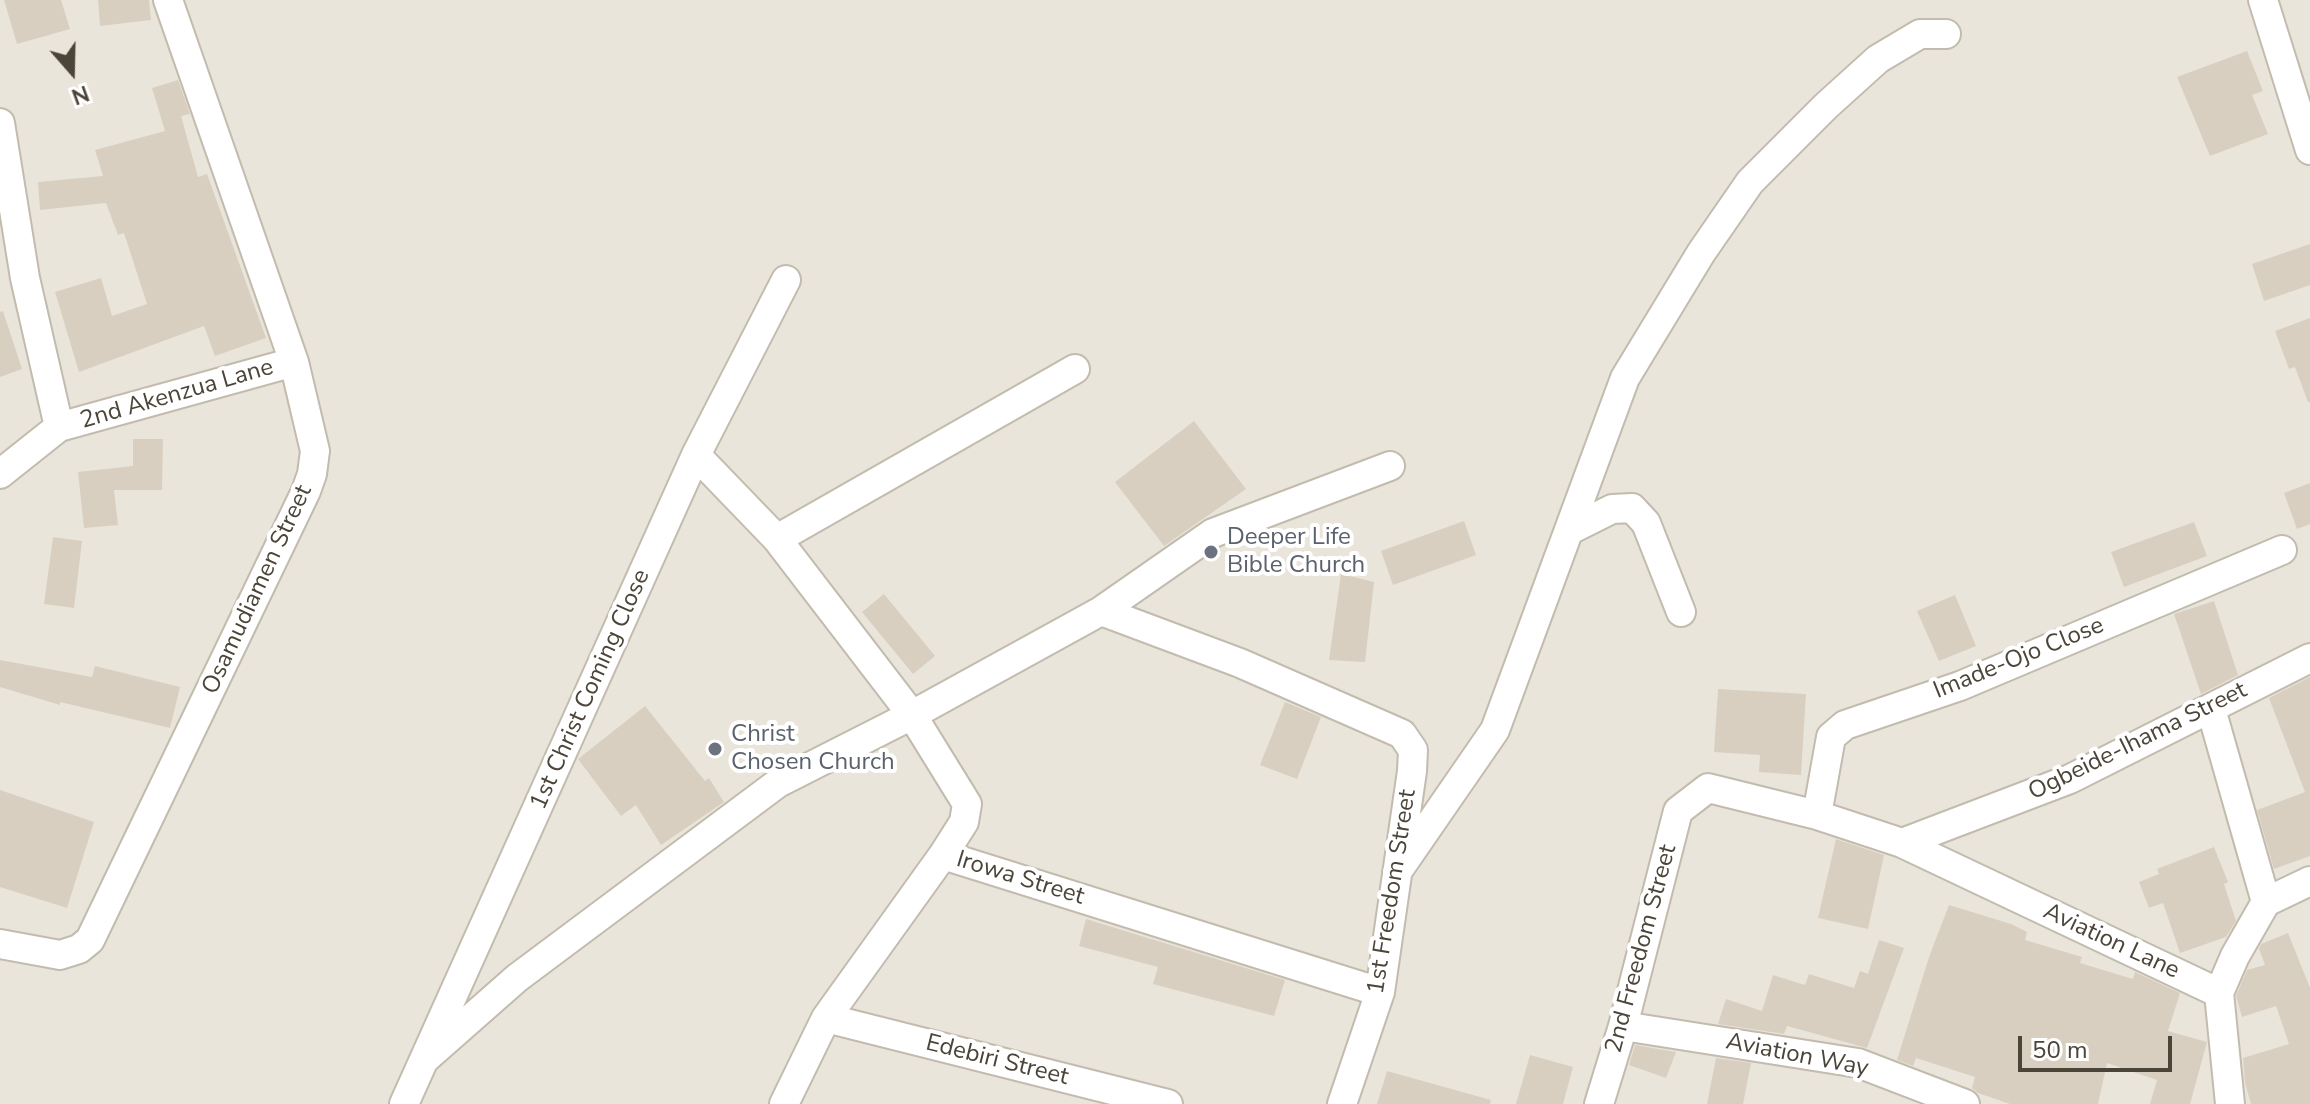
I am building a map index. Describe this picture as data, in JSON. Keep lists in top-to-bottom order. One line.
{"streets":{"street":["2nd Akenzua Lane","Osamudiamen Street","Imade-Ojo Close","1st Christ Coming Close","Ogbeide-Ihama Street","Irowa Street","1st Freedom Street","Aviation Lane","2nd Freedom Street","Aviation Way","Edebiri Street"]},"crossings":[["2nd Akenzua Lane","Osamudiamen Street"],["Imade-Ojo Close","2nd Freedom Street"],["Ogbeide-Ihama Street","Aviation Lane"],["Irowa Street","1st Freedom Street"],["Irowa Street","Edebiri Street"],["2nd Freedom Street","Aviation Way"]],"places":["Deeper Life Bible Church","Christ Chosen Church"],"scale_bar":"50 m","north":"bottom"}
